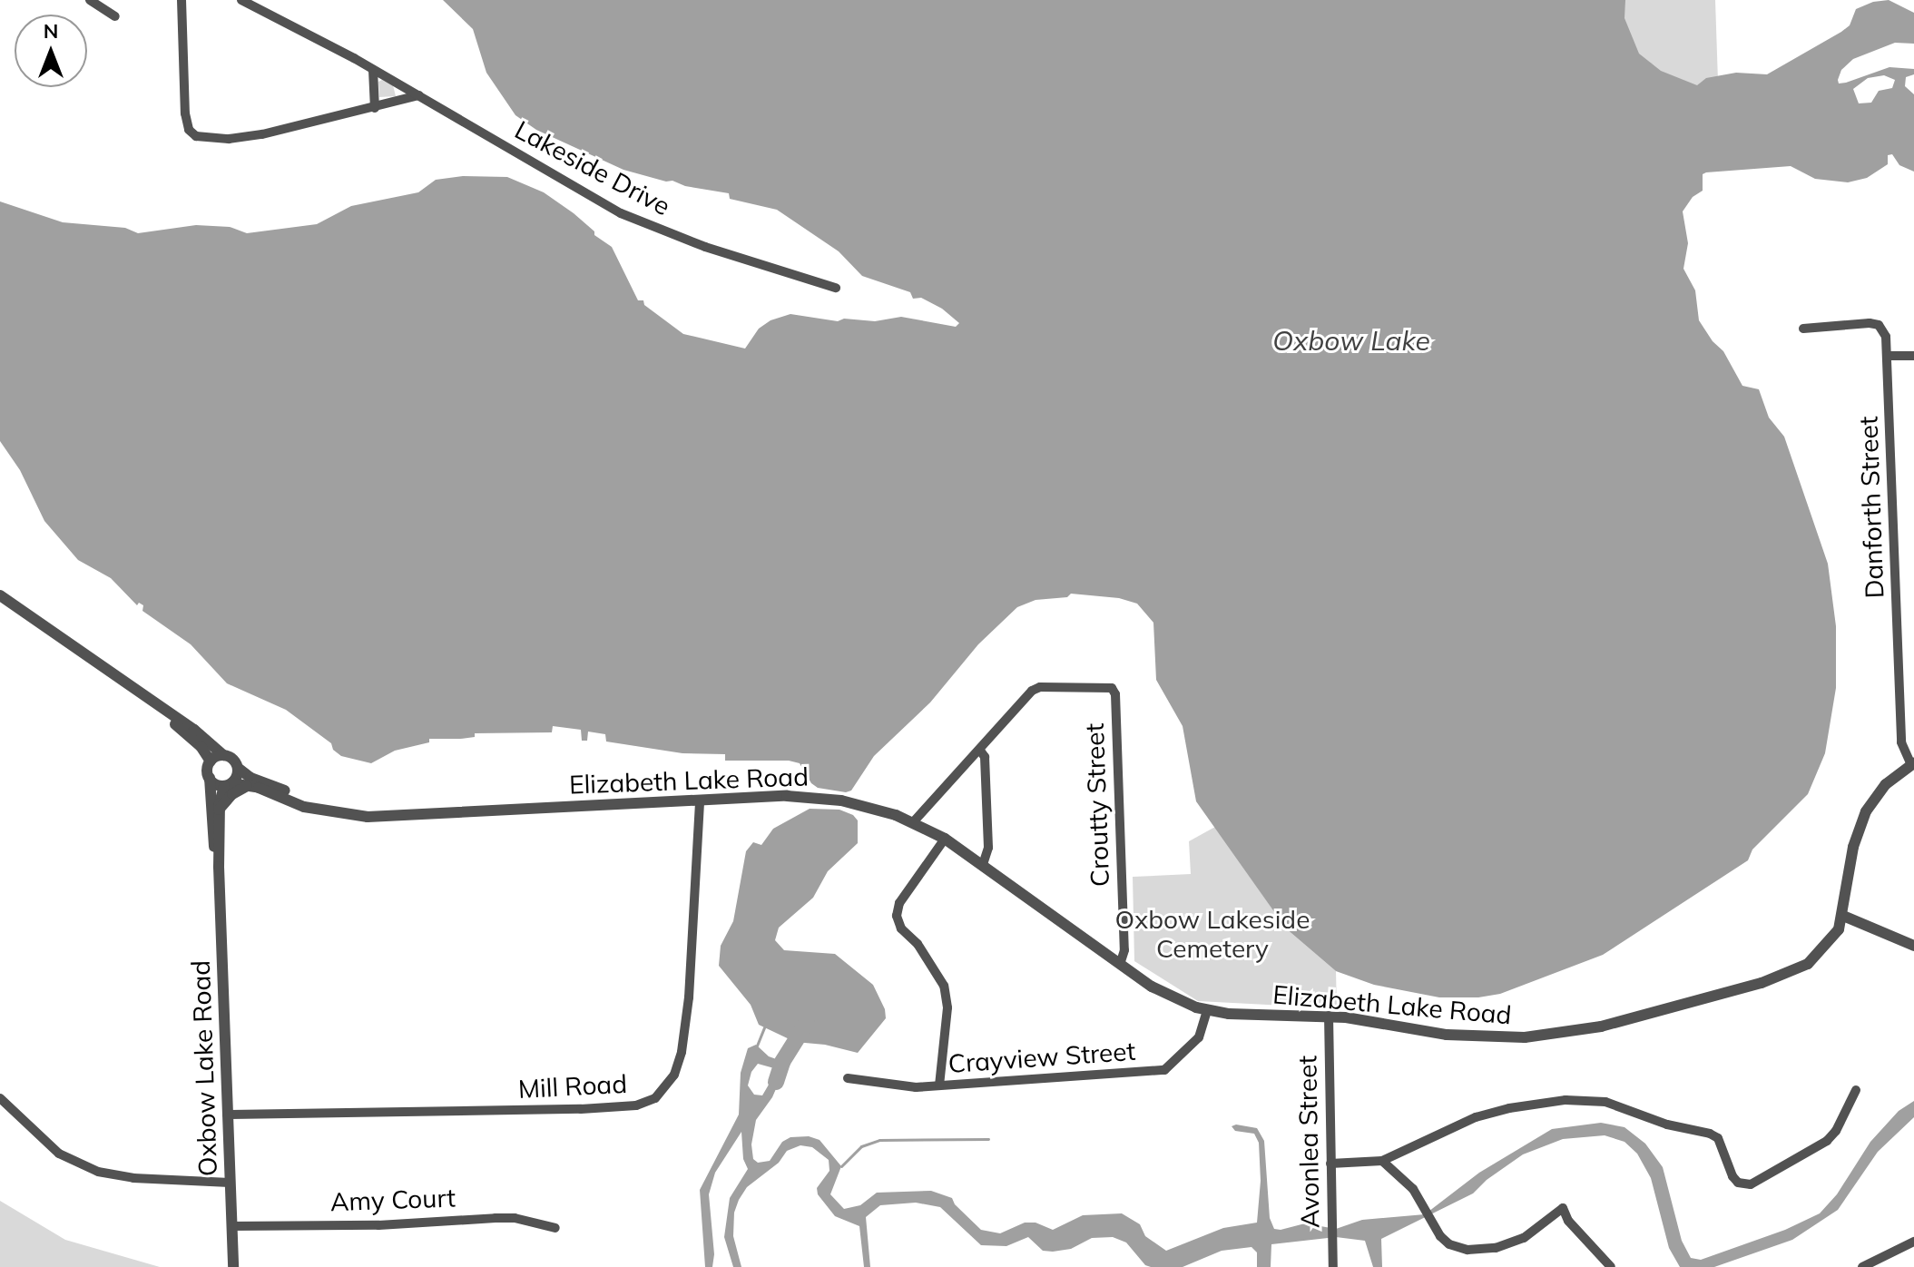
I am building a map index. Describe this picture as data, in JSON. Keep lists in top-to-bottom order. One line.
{"streets":{"street":["Lakeside Drive","Danforth Street","Elizabeth Lake Road","Croutty Street","Crayview Street","Oxbow Lake Road","Mill Road","Avonlea Street","Amy Court"]},"crossings":[["Danforth Street","Elizabeth Lake Road"],["Elizabeth Lake Road","Croutty Street"],["Elizabeth Lake Road","Crayview Street"],["Elizabeth Lake Road","Oxbow Lake Road"],["Elizabeth Lake Road","Mill Road"],["Elizabeth Lake Road","Avonlea Street"],["Oxbow Lake Road","Mill Road"],["Oxbow Lake Road","Amy Court"]],"water":["Oxbow Lake"],"parks":["Oxbow Lakeside Cemetery"],"north":"top"}
